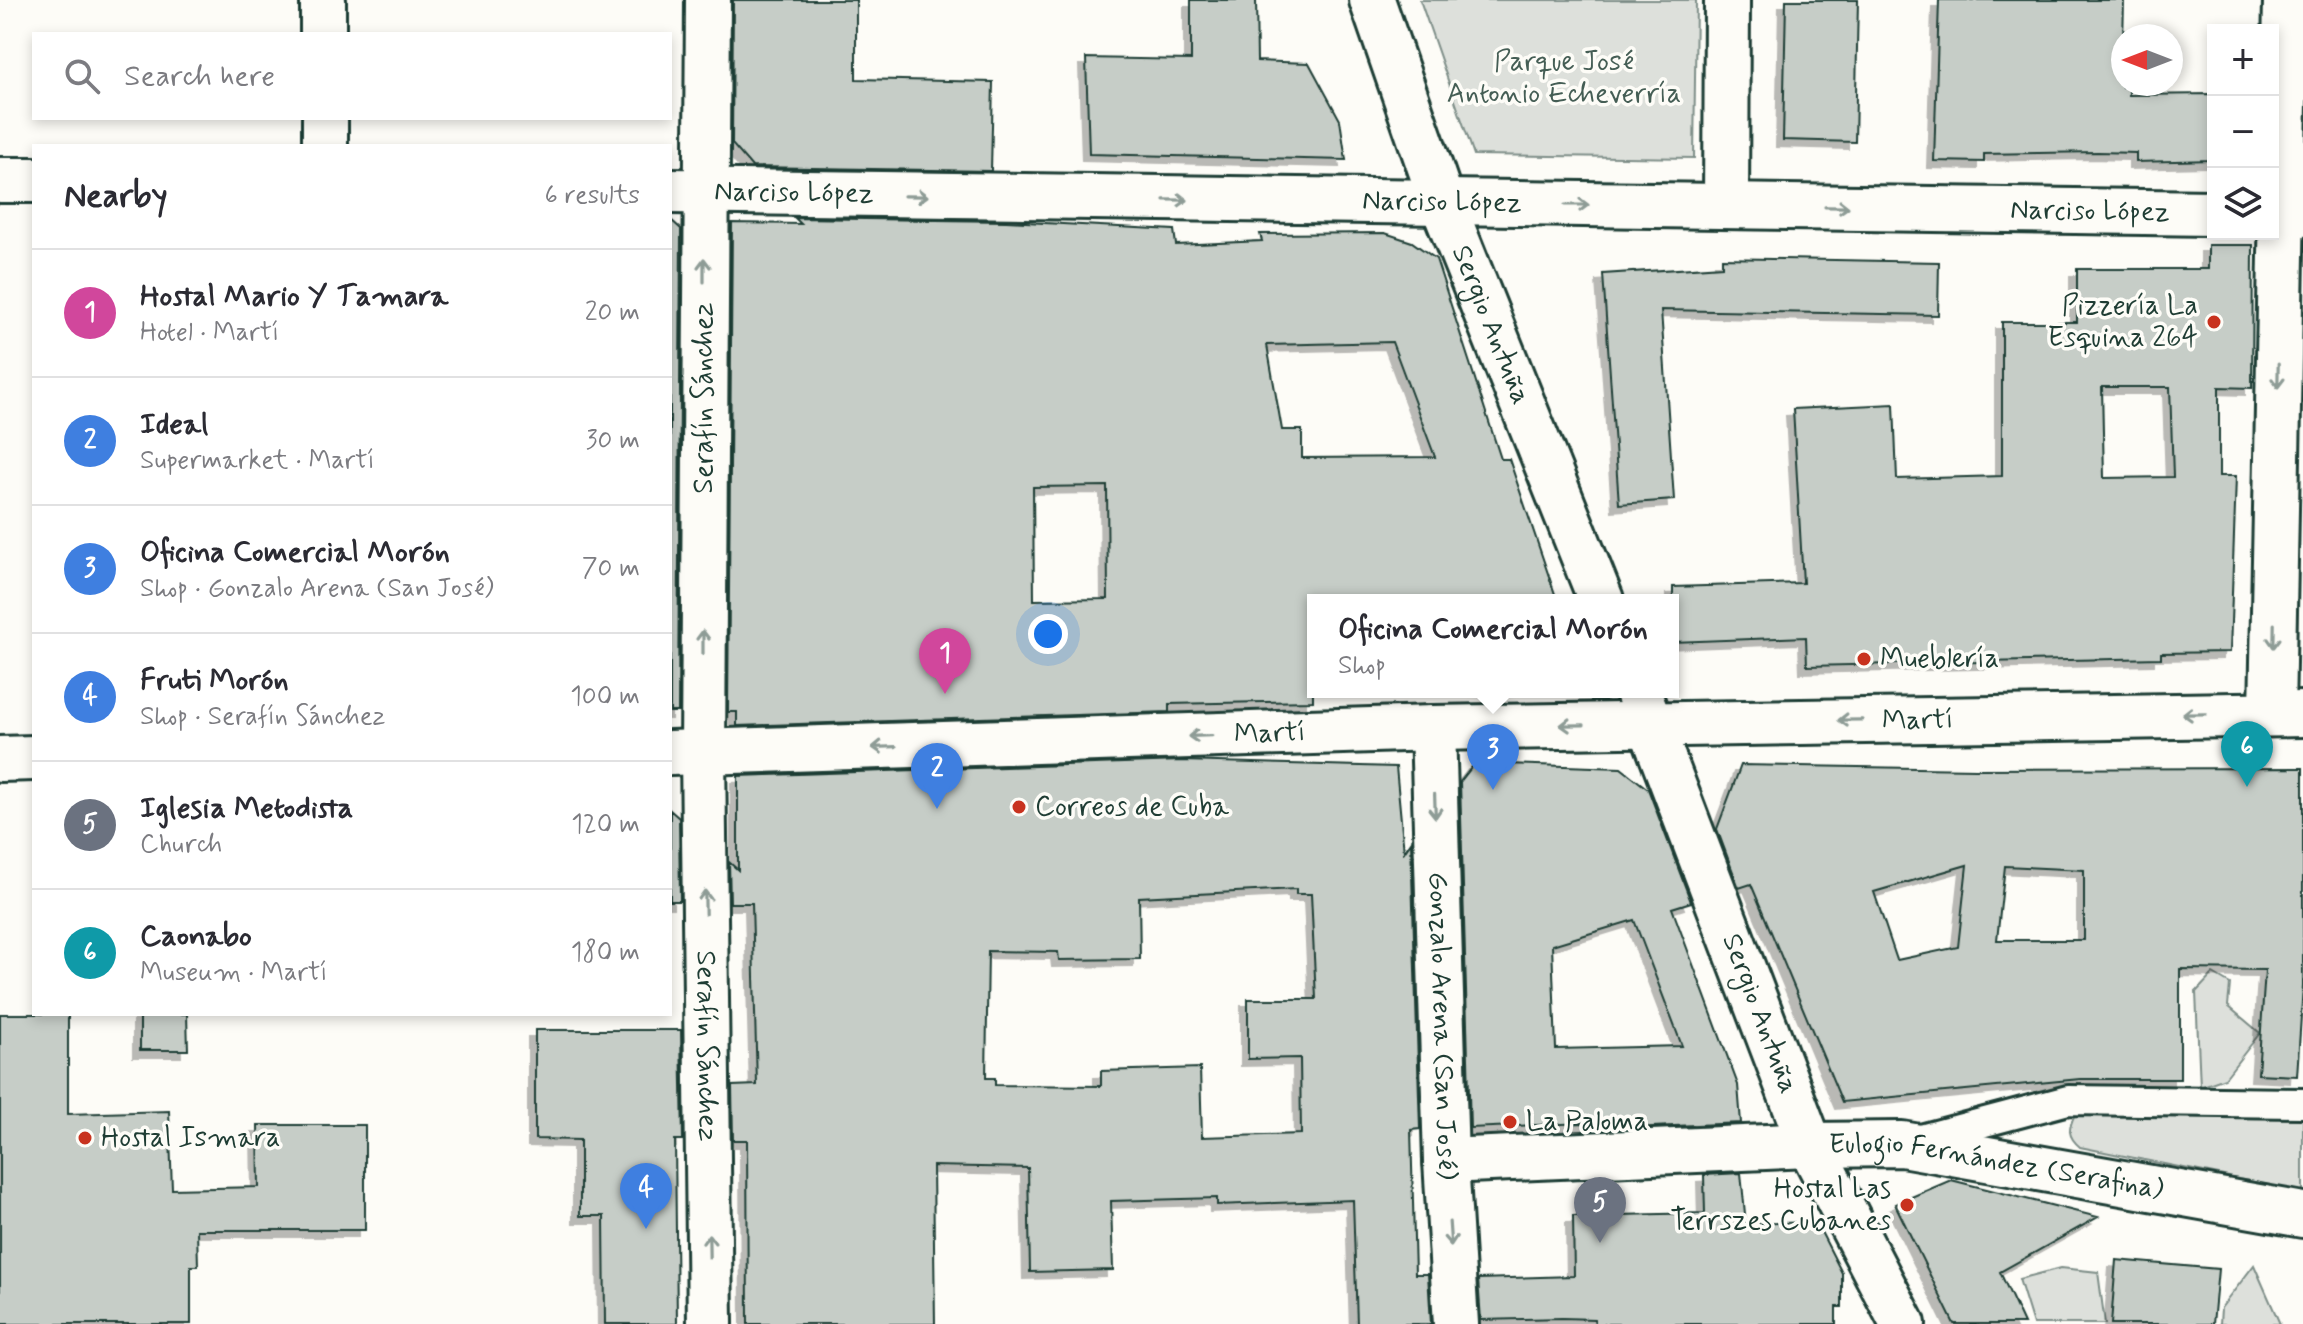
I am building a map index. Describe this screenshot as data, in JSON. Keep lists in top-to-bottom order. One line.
{"streets":{"street":["Narciso López","Sergio Antuña","Serafín Sánchez","Martí","Gonzalo Arena (San José)","Eulogio Fernández (Serafina)"]},"crossings":[["Narciso López","Sergio Antuña"],["Narciso López","Serafín Sánchez"],["Sergio Antuña","Martí"],["Sergio Antuña","Eulogio Fernández (Serafina)"],["Serafín Sánchez","Martí"],["Martí","Gonzalo Arena (San José)"],["Gonzalo Arena (San José)","Eulogio Fernández (Serafina)"]],"one_way":["Narciso López","Serafín Sánchez","Martí","Gonzalo Arena (San José)"],"parks":["Parque José Antonio Echeverría"],"places":["Pizzería La Esquina 264","Mueblería","Correos de Cuba","La Paloma","Hostal Ismara","Hostal Las Terrszes Cubanes"],"north":"left","page":{"map_buttons":["+","−"],"search":"Search here","heading":["Nearby","6 results"],"list":[{"mark":"1","name":"Hostal Mario Y Tamara","note":"Hotel · Martí","value":"20 m"},{"mark":"2","name":"Ideal","note":"Supermarket · Martí","value":"30 m"},{"mark":"3","name":"Oficina Comercial Morón","note":"Shop · Gonzalo Arena (San José)","value":"70 m"},{"mark":"4","name":"Fruti Morón","note":"Shop · Serafín Sánchez","value":"100 m"},{"mark":"5","name":"Iglesia Metodista","note":"Church","value":"120 m"},{"mark":"6","name":"Caonabo","note":"Museum · Martí","value":"180 m"}],"popup":["Oficina Comercial Morón","Shop"],"pins":["1","6","3","2","4","5"]}}
